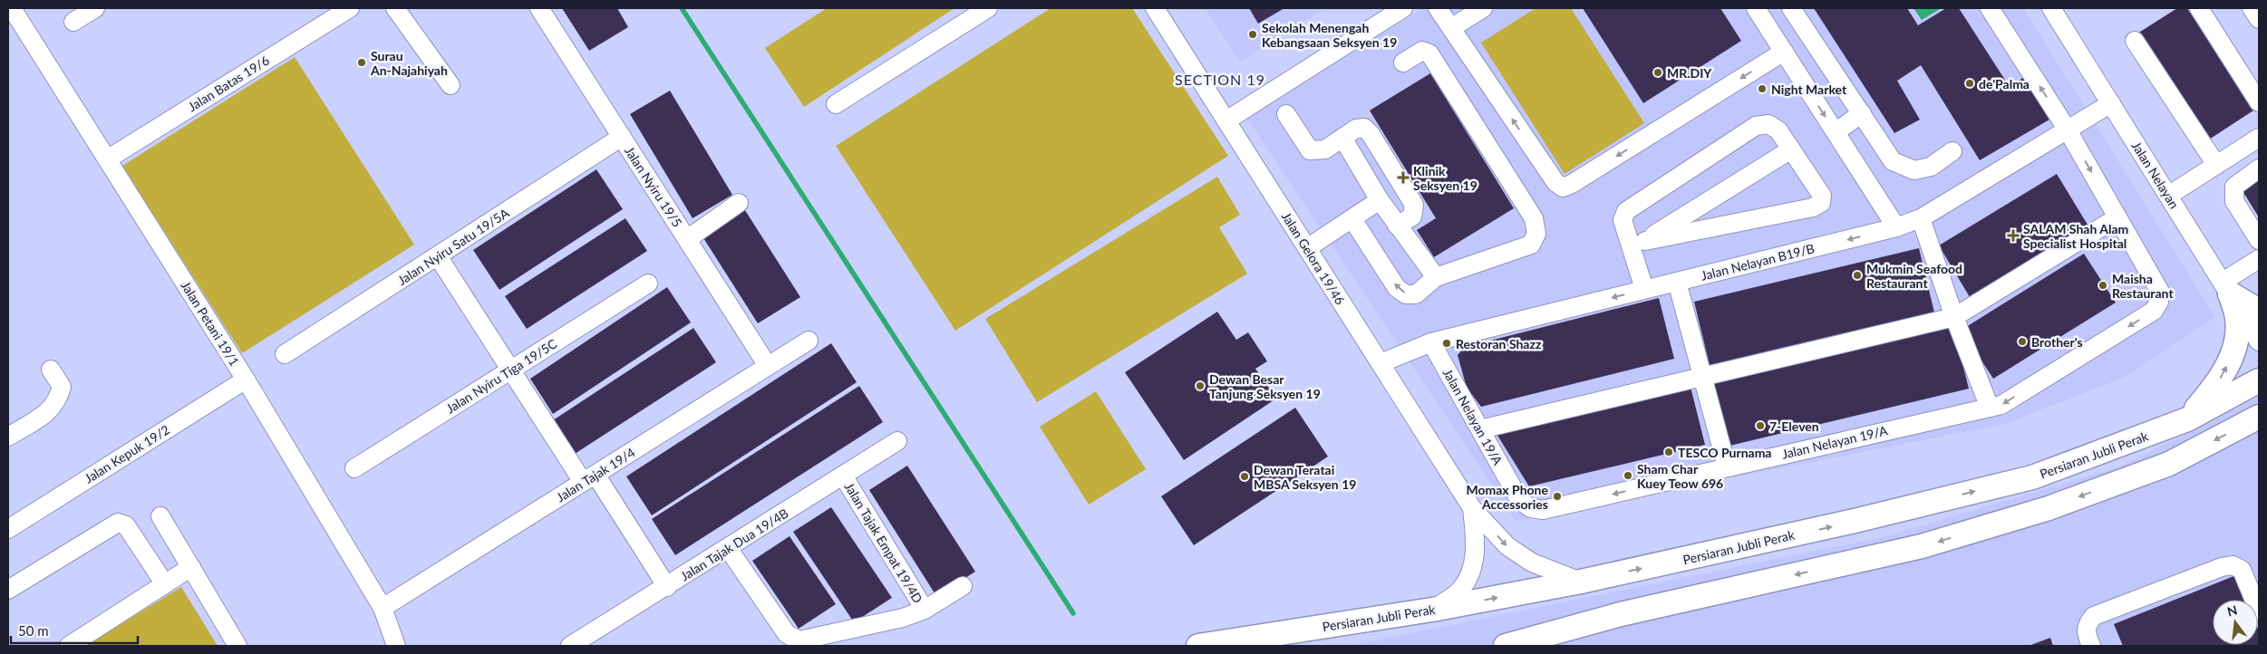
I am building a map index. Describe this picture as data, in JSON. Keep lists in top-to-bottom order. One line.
{"streets":{"main road":["Persiaran Jubli Perak"],"street":["Jalan Batas 19/6","Jalan Nelayan","Jalan Nyiru 19/5","Jalan Nyiru Satu 19/5A","Jalan Gelora 19/46","Jalan Nelayan B19/B","Jalan Petani 19/1","Jalan Nyiru Tiga 19/5C","Jalan Nelayan 19/A","Jalan Kepuk 19/2","Jalan Tajak 19/4","Jalan Tajak Empat 19/4D","Jalan Tajak Dua 19/4B"]},"crossings":[["Jalan Batas 19/6","Jalan Petani 19/1"],["Jalan Nelayan","Jalan Nelayan B19/B"],["Jalan Nyiru 19/5","Jalan Nyiru Satu 19/5A"],["Jalan Nyiru 19/5","Jalan Tajak 19/4"],["Jalan Gelora 19/46","Jalan Nelayan B19/B"],["Jalan Gelora 19/46","Persiaran Jubli Perak"],["Jalan Nelayan B19/B","Jalan Nelayan 19/A"],["Jalan Petani 19/1","Jalan Kepuk 19/2"],["Jalan Petani 19/1","Jalan Tajak 19/4"],["Jalan Tajak Empat 19/4D","Jalan Tajak Dua 19/4B"]],"districts":["SECTION 19"],"places":{"other":["Sekolah Menengah Kebangsaan Seksyen 19","Surau An-Najahiyah","MR.DIY","de'Palma","Night Market","Mukmin Seafood Restaurant","Maisha Restaurant","Brother's","Restoran Shazz","Dewan Besar Tanjung Seksyen 19","7-Eleven","TESCO Purnama","Sham Char Kuey Teow 696","Dewan Teratai MBSA Seksyen 19","Momax Phone Accessories"],"health":["Klinik Seksyen 19","SALAM Shah Alam Specialist Hospital"]},"scale_bar":"50 m","north":"top"}
